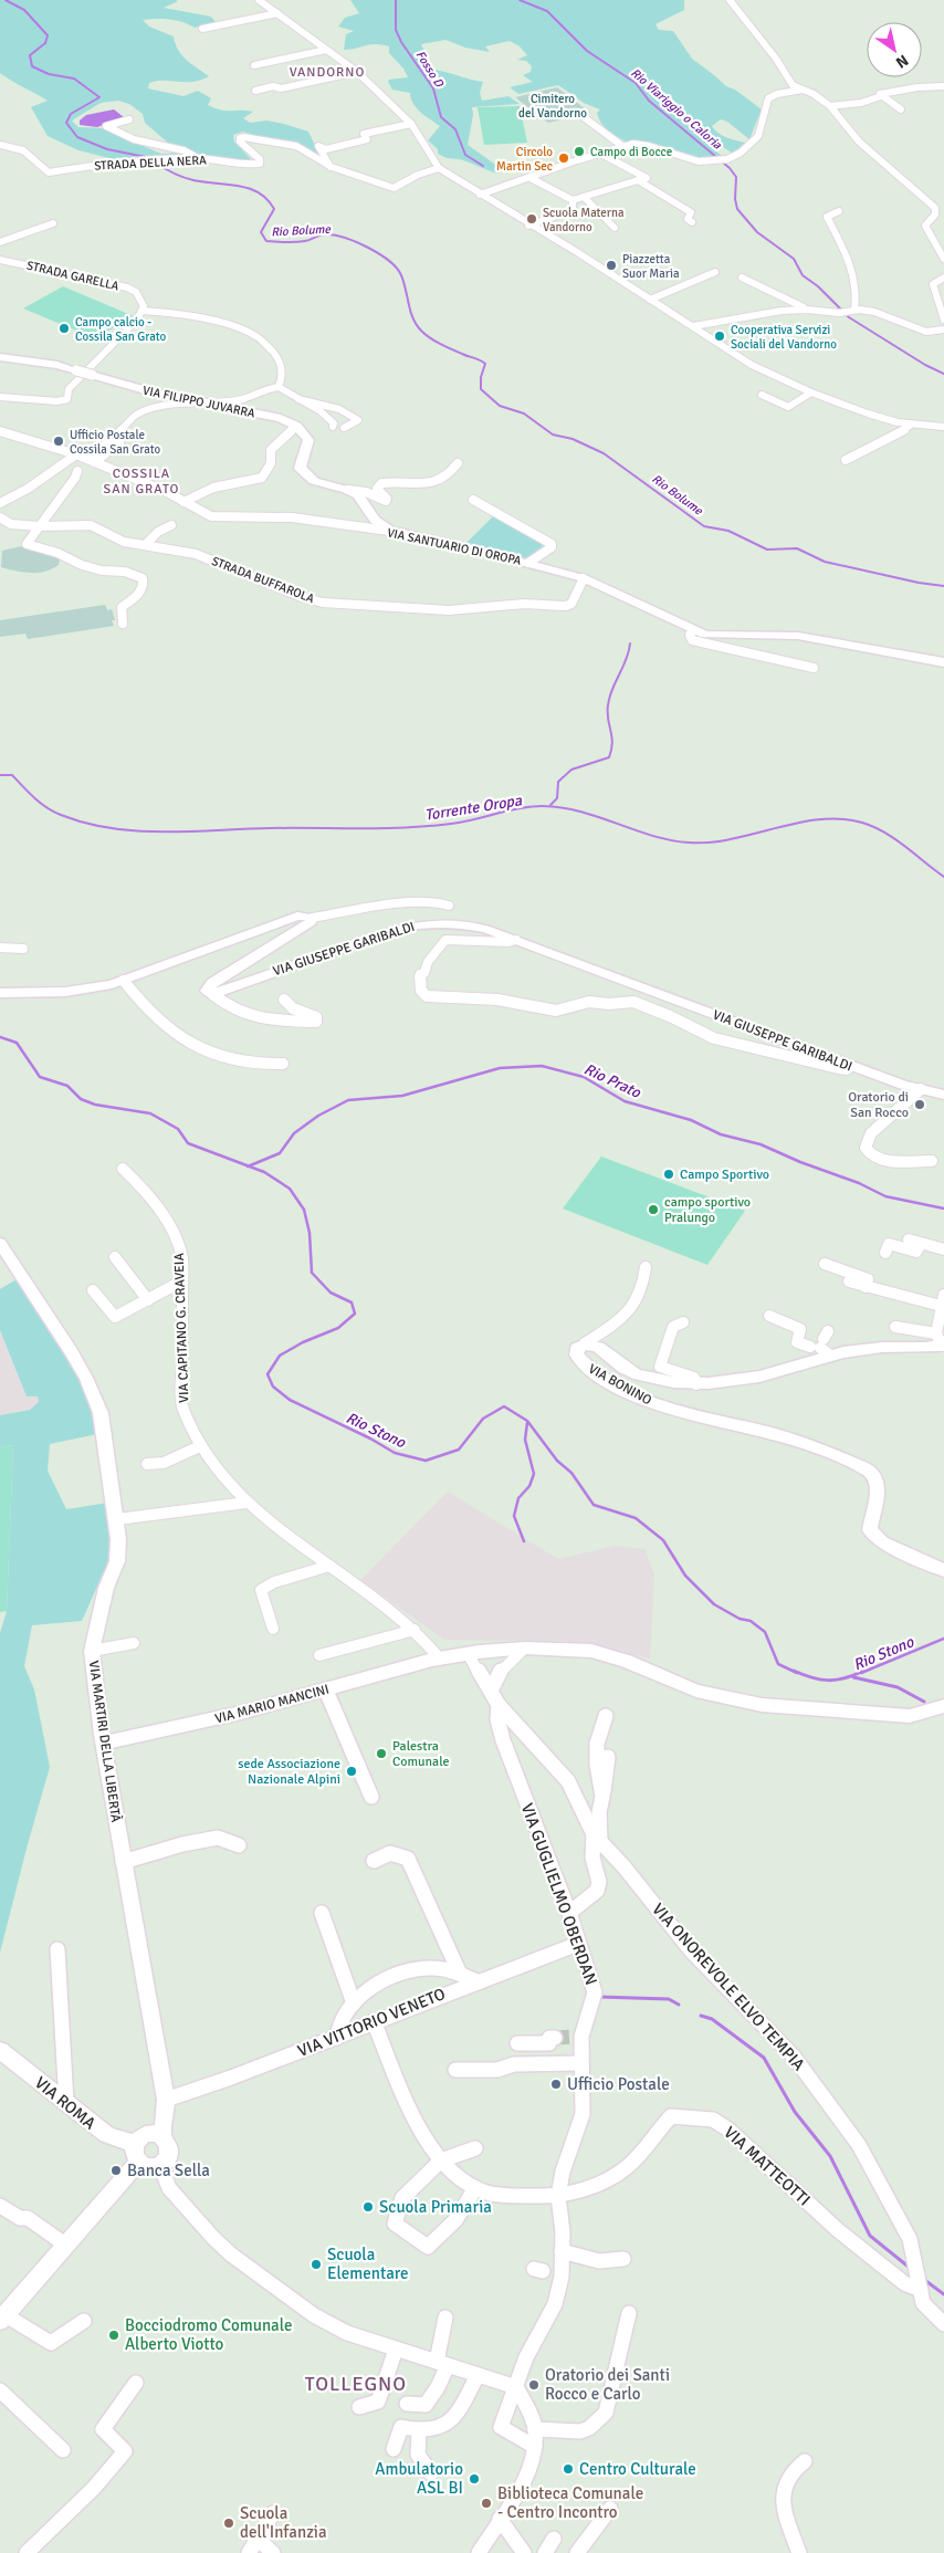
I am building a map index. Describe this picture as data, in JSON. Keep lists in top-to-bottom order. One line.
{"streets":{"main road":["VIA FILIPPO JUVARRA","VIA SANTUARIO DI OROPA"],"street":["STRADA DELLA NERA","STRADA GARELLA","STRADA BUFFAROLA","VIA GIUSEPPE GARIBALDI","VIA CAPITANO G. CRAVEIA","VIA BONINO","VIA MARIO MANCINI","VIA MARTIRI DELLA LIBERTÀ","VIA GUGLIELMO OBERDAN","VIA ONOREVOLE ELVO TEMPIA","VIA VITTORIO VENETO","VIA ROMA","VIA MATTEOTTI"]},"crossings":[["VIA SANTUARIO DI OROPA","STRADA BUFFAROLA"],["VIA CAPITANO G. CRAVEIA","VIA MARIO MANCINI"],["VIA MARIO MANCINI","VIA MARTIRI DELLA LIBERTÀ"],["VIA MARTIRI DELLA LIBERTÀ","VIA VITTORIO VENETO"],["VIA MARTIRI DELLA LIBERTÀ","VIA ROMA"],["VIA GUGLIELMO OBERDAN","VIA ONOREVOLE ELVO TEMPIA"],["VIA GUGLIELMO OBERDAN","VIA VITTORIO VENETO"],["VIA GUGLIELMO OBERDAN","VIA MATTEOTTI"],["VIA ONOREVOLE ELVO TEMPIA","VIA MATTEOTTI"],["VIA VITTORIO VENETO","VIA MATTEOTTI"]],"districts":["VANDORNO","COSSILA SAN GRATO","TOLLEGNO"],"water":["Fosso D","Rio Viariggio o Caloria","Rio Bolume","Torrente Oropa","Rio Prato","Rio Stono"],"parks":["Cimitero del Vandorno"],"places":["Campo di Bocce","Circolo Martin Sec","Scuola Materna Vandorno","Piazzetta Suor Maria","Campo calcio - Cossila San Grato","Cooperativa Servizi Sociali del Vandorno","Ufficio Postale Cossila San Grato","Oratorio di San Rocco","Campo Sportivo","campo sportivo Pralungo","Palestra Comunale","sede Associazione Nazionale Alpini","Ufficio Postale","Banca Sella","Scuola Primaria","Scuola Elementare","Bocciodromo Comunale Alberto Viotto","Oratorio dei Santi Rocco e Carlo","Centro Culturale","Ambulatorio ASL BI","Biblioteca Comunale - Centro Incontro","Scuola dell'Infanzia"],"north":"bottom right"}
